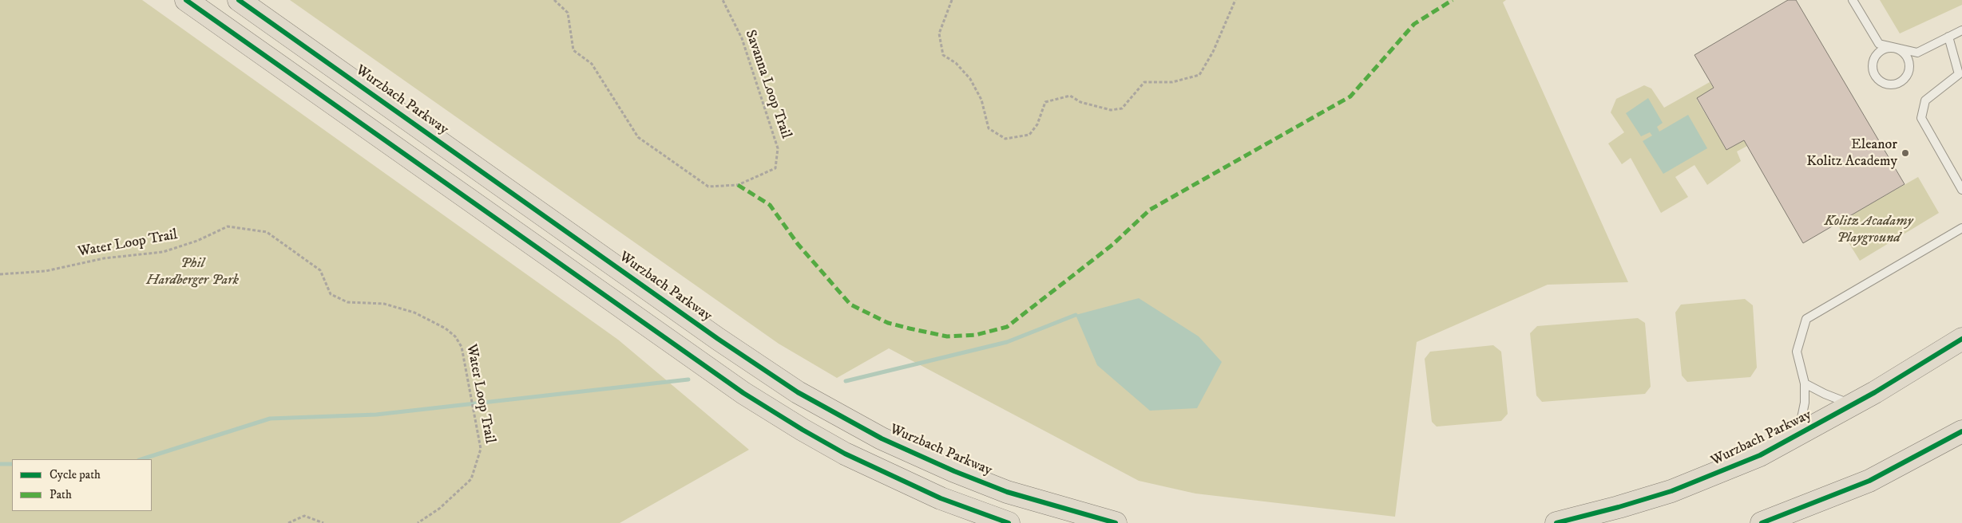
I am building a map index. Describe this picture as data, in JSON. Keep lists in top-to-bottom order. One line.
{"streets":{"highway":["Wurzbach Parkway"],"path":["Savanna Loop Trail","Water Loop Trail"]},"parks":["Kolitz Acadamy Playground","Phil Hardberger Park"],"places":["Eleanor Kolitz Academy"],"legend":["Cycle path","Path"]}
